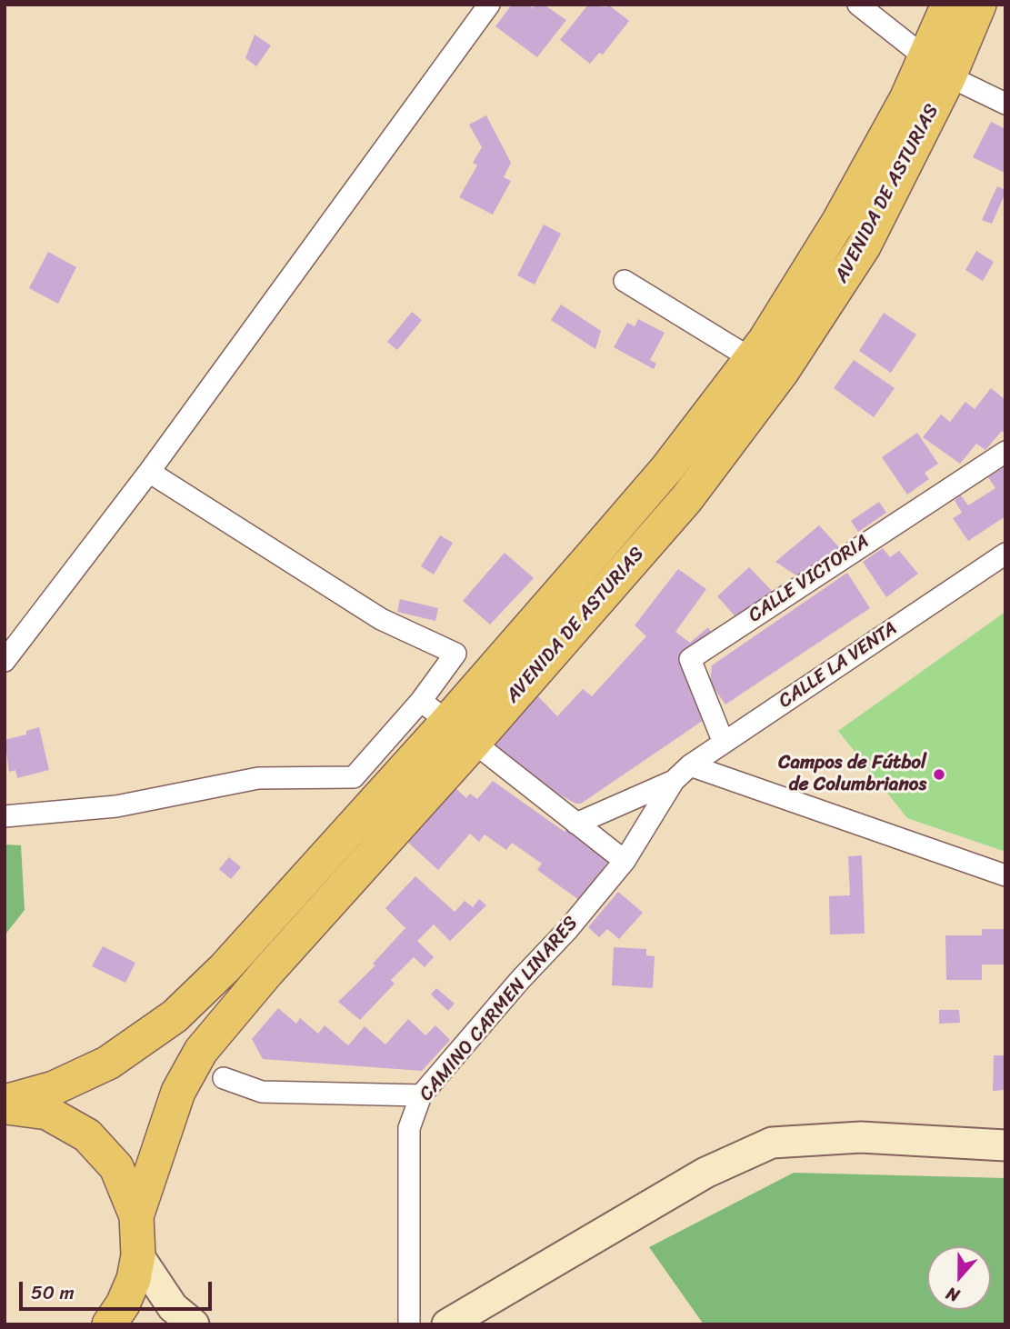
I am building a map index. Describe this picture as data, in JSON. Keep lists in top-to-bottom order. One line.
{"streets":{"main road":["AVENIDA DE ASTURIAS"],"street":["CALLE VICTORIA","CALLE LA VENTA","CAMINO CARMEN LINARES"]},"crossings":[["CALLE VICTORIA","CALLE LA VENTA"],["CALLE LA VENTA","CAMINO CARMEN LINARES"]],"places":["Campos de Fútbol de Columbrianos"],"scale_bar":"50 m","north":"bottom"}
